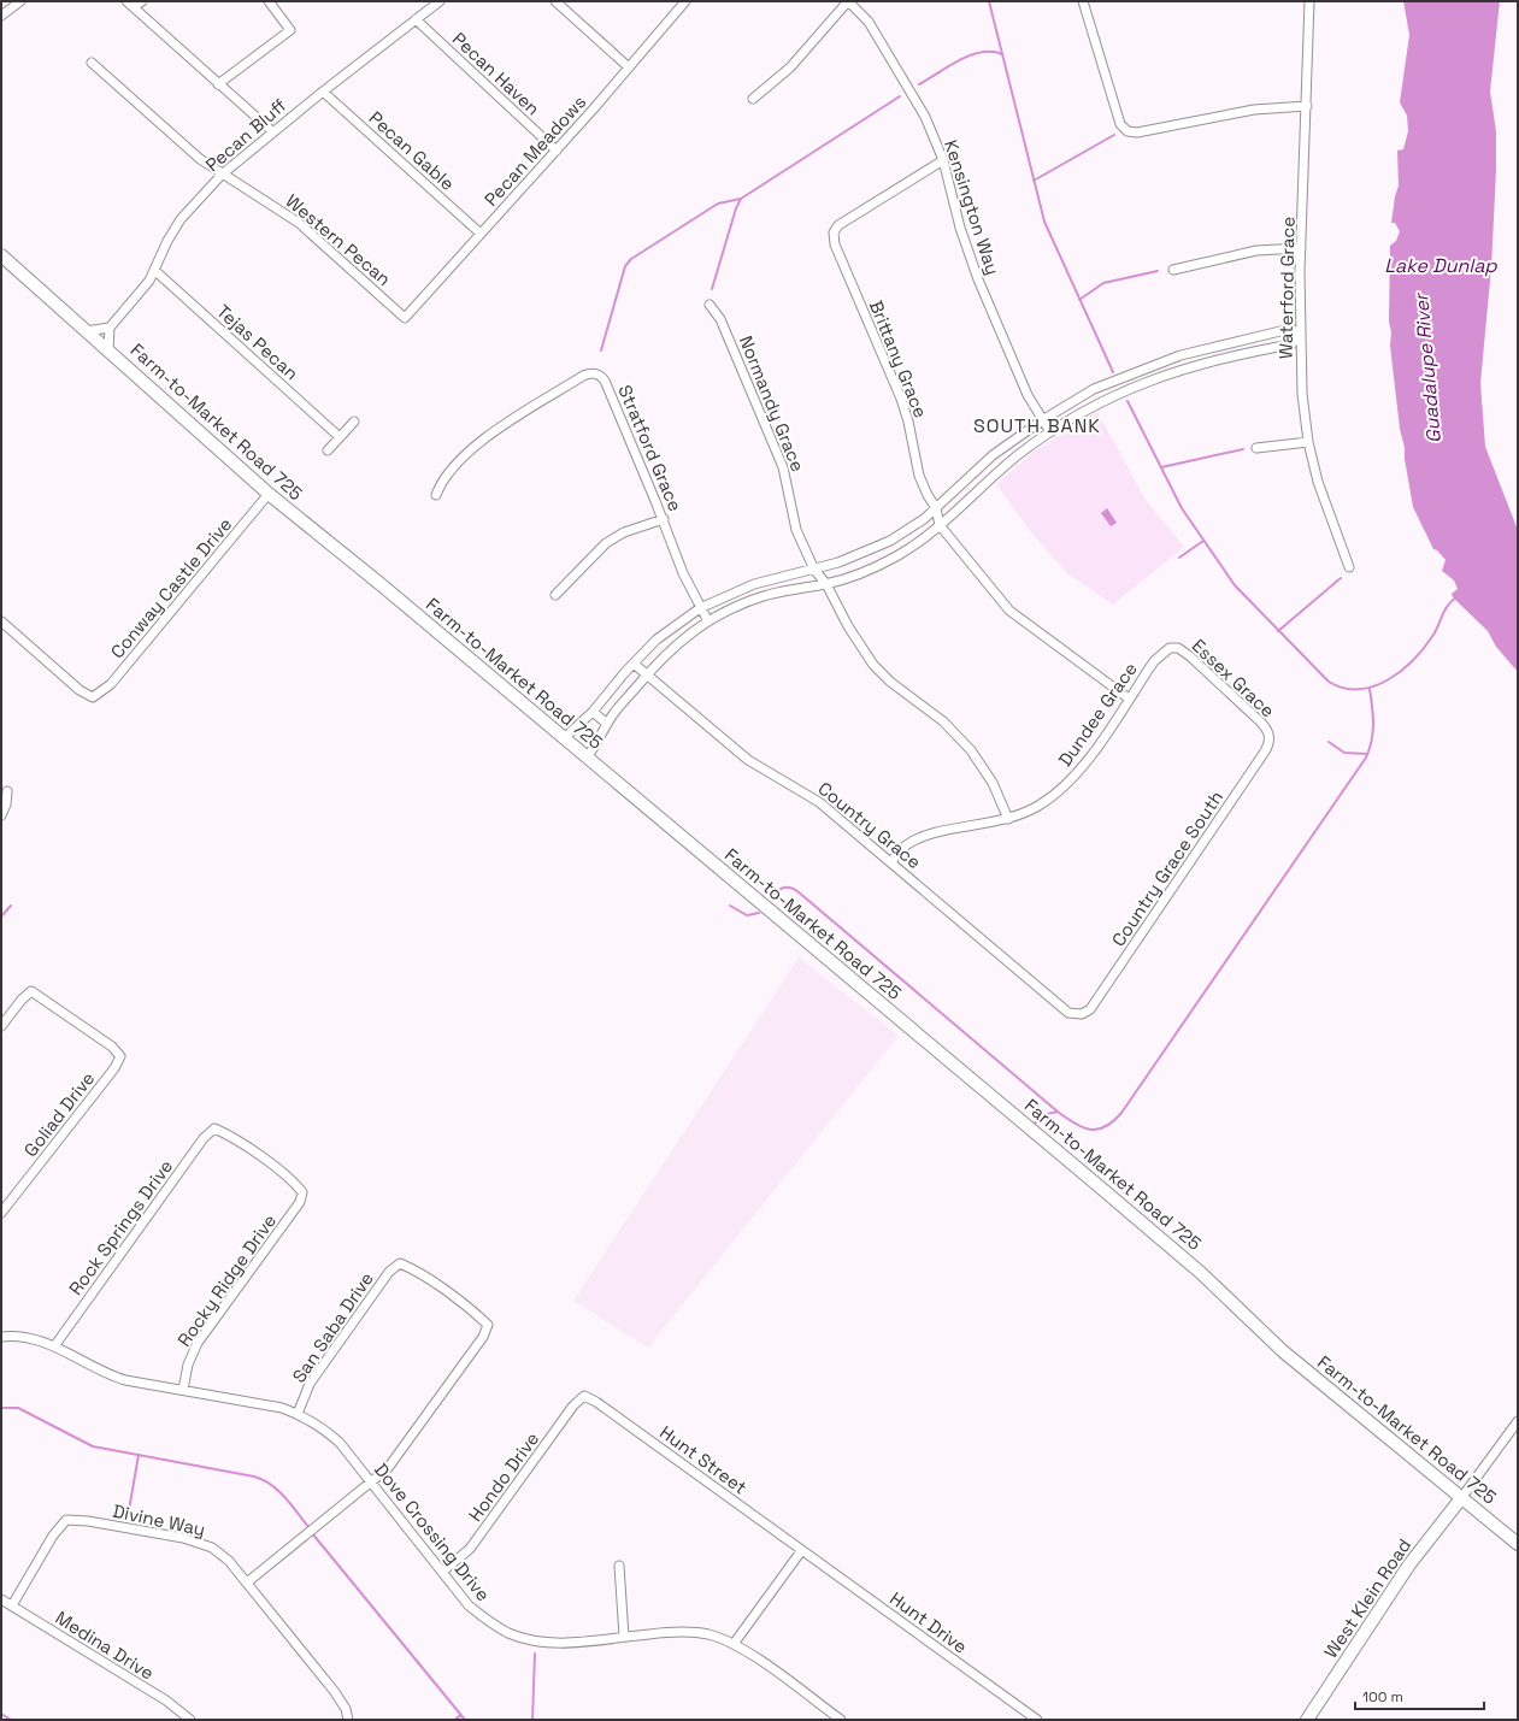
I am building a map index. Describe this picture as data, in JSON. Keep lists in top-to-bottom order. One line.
{"streets":{"street":["Pecan Haven","Pecan Bluff","Pecan Gable","Pecan Meadows","Kensington Way","Western Pecan","Waterford Grace","Tejas Pecan","Brittany Grace","Normandy Grace","Farm-to-Market Road 725","Stratford Grace","Conway Castle Drive","Essex Grace","Dundee Grace","Country Grace","Country Grace South","Goliad Drive","Rock Springs Drive","Rocky Ridge Drive","San Saba Drive","Hunt Street","Hondo Drive","Divine Way","Dove Crossing Drive","West Klein Road","Hunt Drive","Medina Drive"]},"crossings":[["Pecan Haven","Pecan Bluff"],["Pecan Haven","Pecan Meadows"],["Pecan Bluff","Pecan Gable"],["Pecan Bluff","Western Pecan"],["Pecan Bluff","Tejas Pecan"],["Pecan Gable","Pecan Meadows"],["Pecan Meadows","Western Pecan"],["Kensington Way","Brittany Grace"],["Brittany Grace","Dundee Grace"],["Normandy Grace","Dundee Grace"],["Farm-to-Market Road 725","Conway Castle Drive"],["Farm-to-Market Road 725","West Klein Road"],["Essex Grace","Dundee Grace"],["Essex Grace","Country Grace South"],["Dundee Grace","Country Grace"],["Country Grace","Country Grace South"],["Rock Springs Drive","Rocky Ridge Drive"],["Rock Springs Drive","Dove Crossing Drive"],["Rocky Ridge Drive","Dove Crossing Drive"],["San Saba Drive","Dove Crossing Drive"],["Hunt Street","Hondo Drive"],["Hunt Street","Hunt Drive"],["Hondo Drive","Dove Crossing Drive"],["Divine Way","Medina Drive"]],"districts":["SOUTH BANK"],"water":["Lake Dunlap","Guadalupe River"],"scale_bar":"100 m"}
